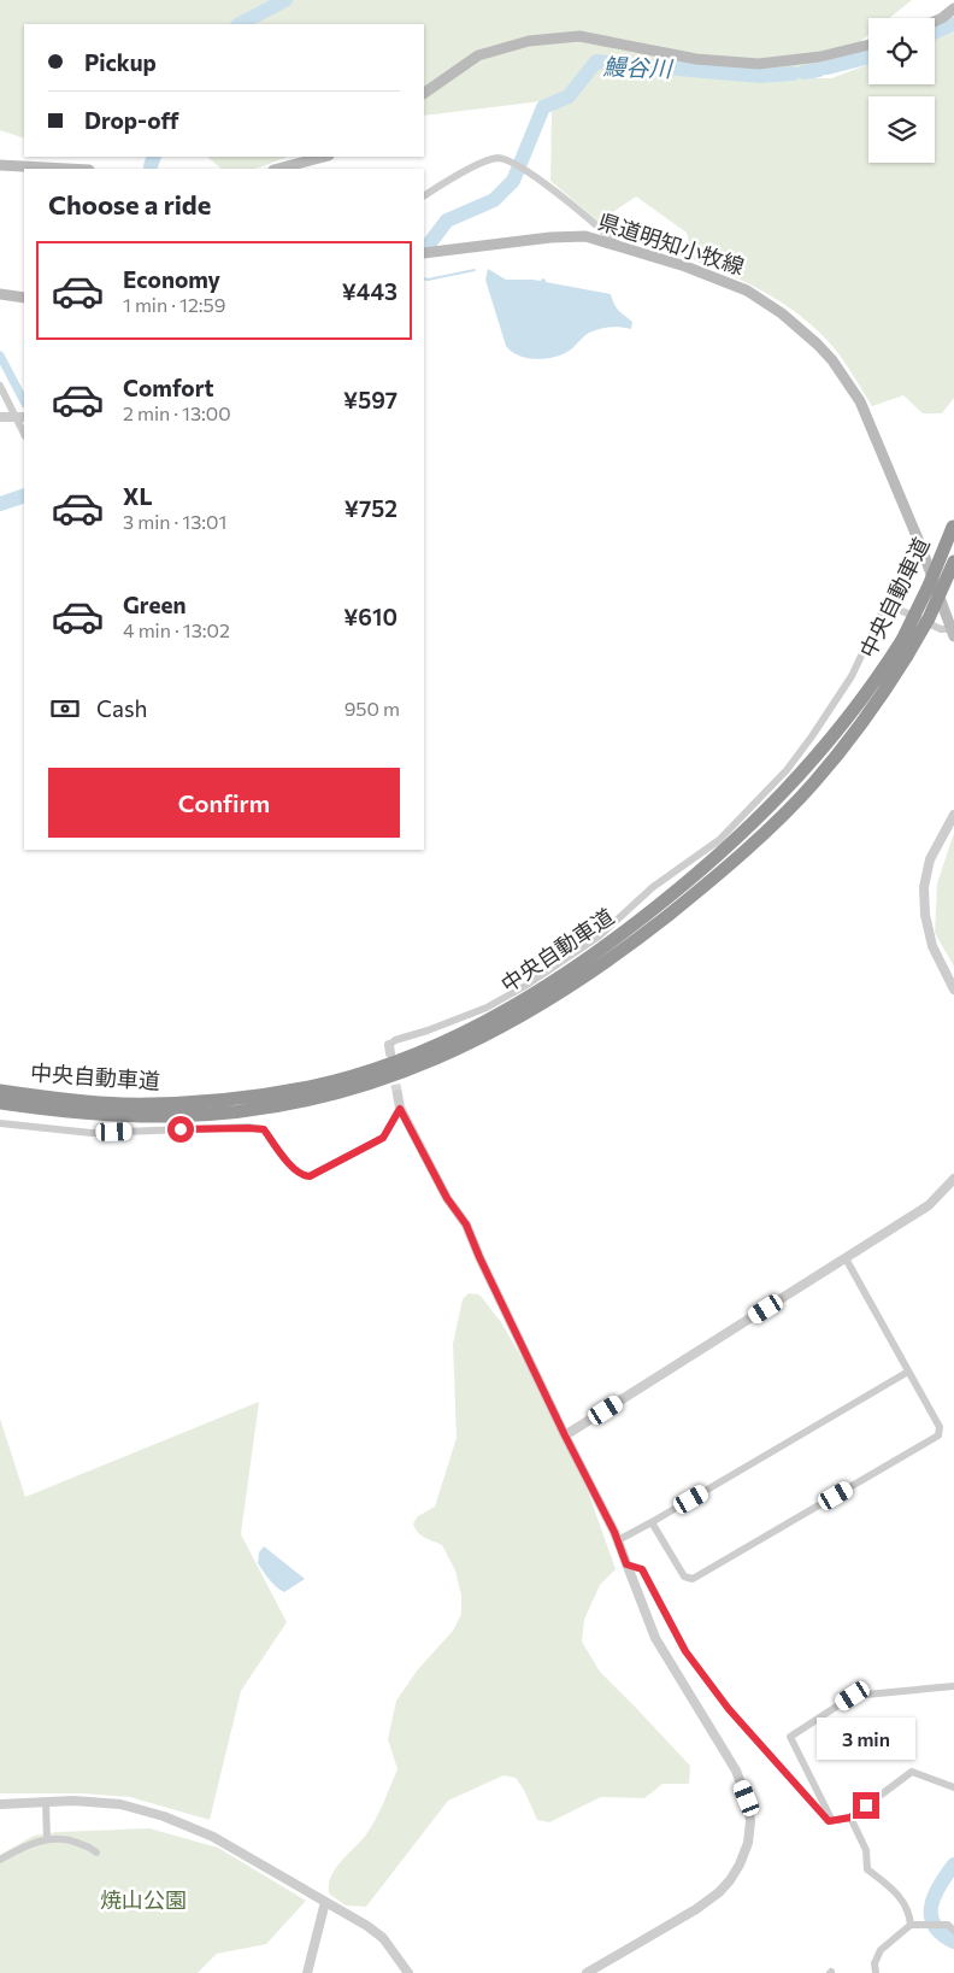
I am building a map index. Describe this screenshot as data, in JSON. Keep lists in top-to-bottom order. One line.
{"streets":{"highway":["中央自動車道"],"main road":["県道明知小牧線"]},"water":["鰻谷川"],"parks":["焼山公園"],"page":{"banner":["Pickup","Drop-off"],"heading":"Choose a ride","list":[{"name":"Economy","note":"1 min · 12:59","value":"¥443"},{"name":"Comfort","note":"2 min · 13:00","value":"¥597"},{"name":"XL","note":"3 min · 13:01","value":"¥752"},{"name":"Green","note":"4 min · 13:02","value":"¥610"}],"pay":["Cash","950 m"],"buttons":"Confirm","bubble":"3 min"}}
